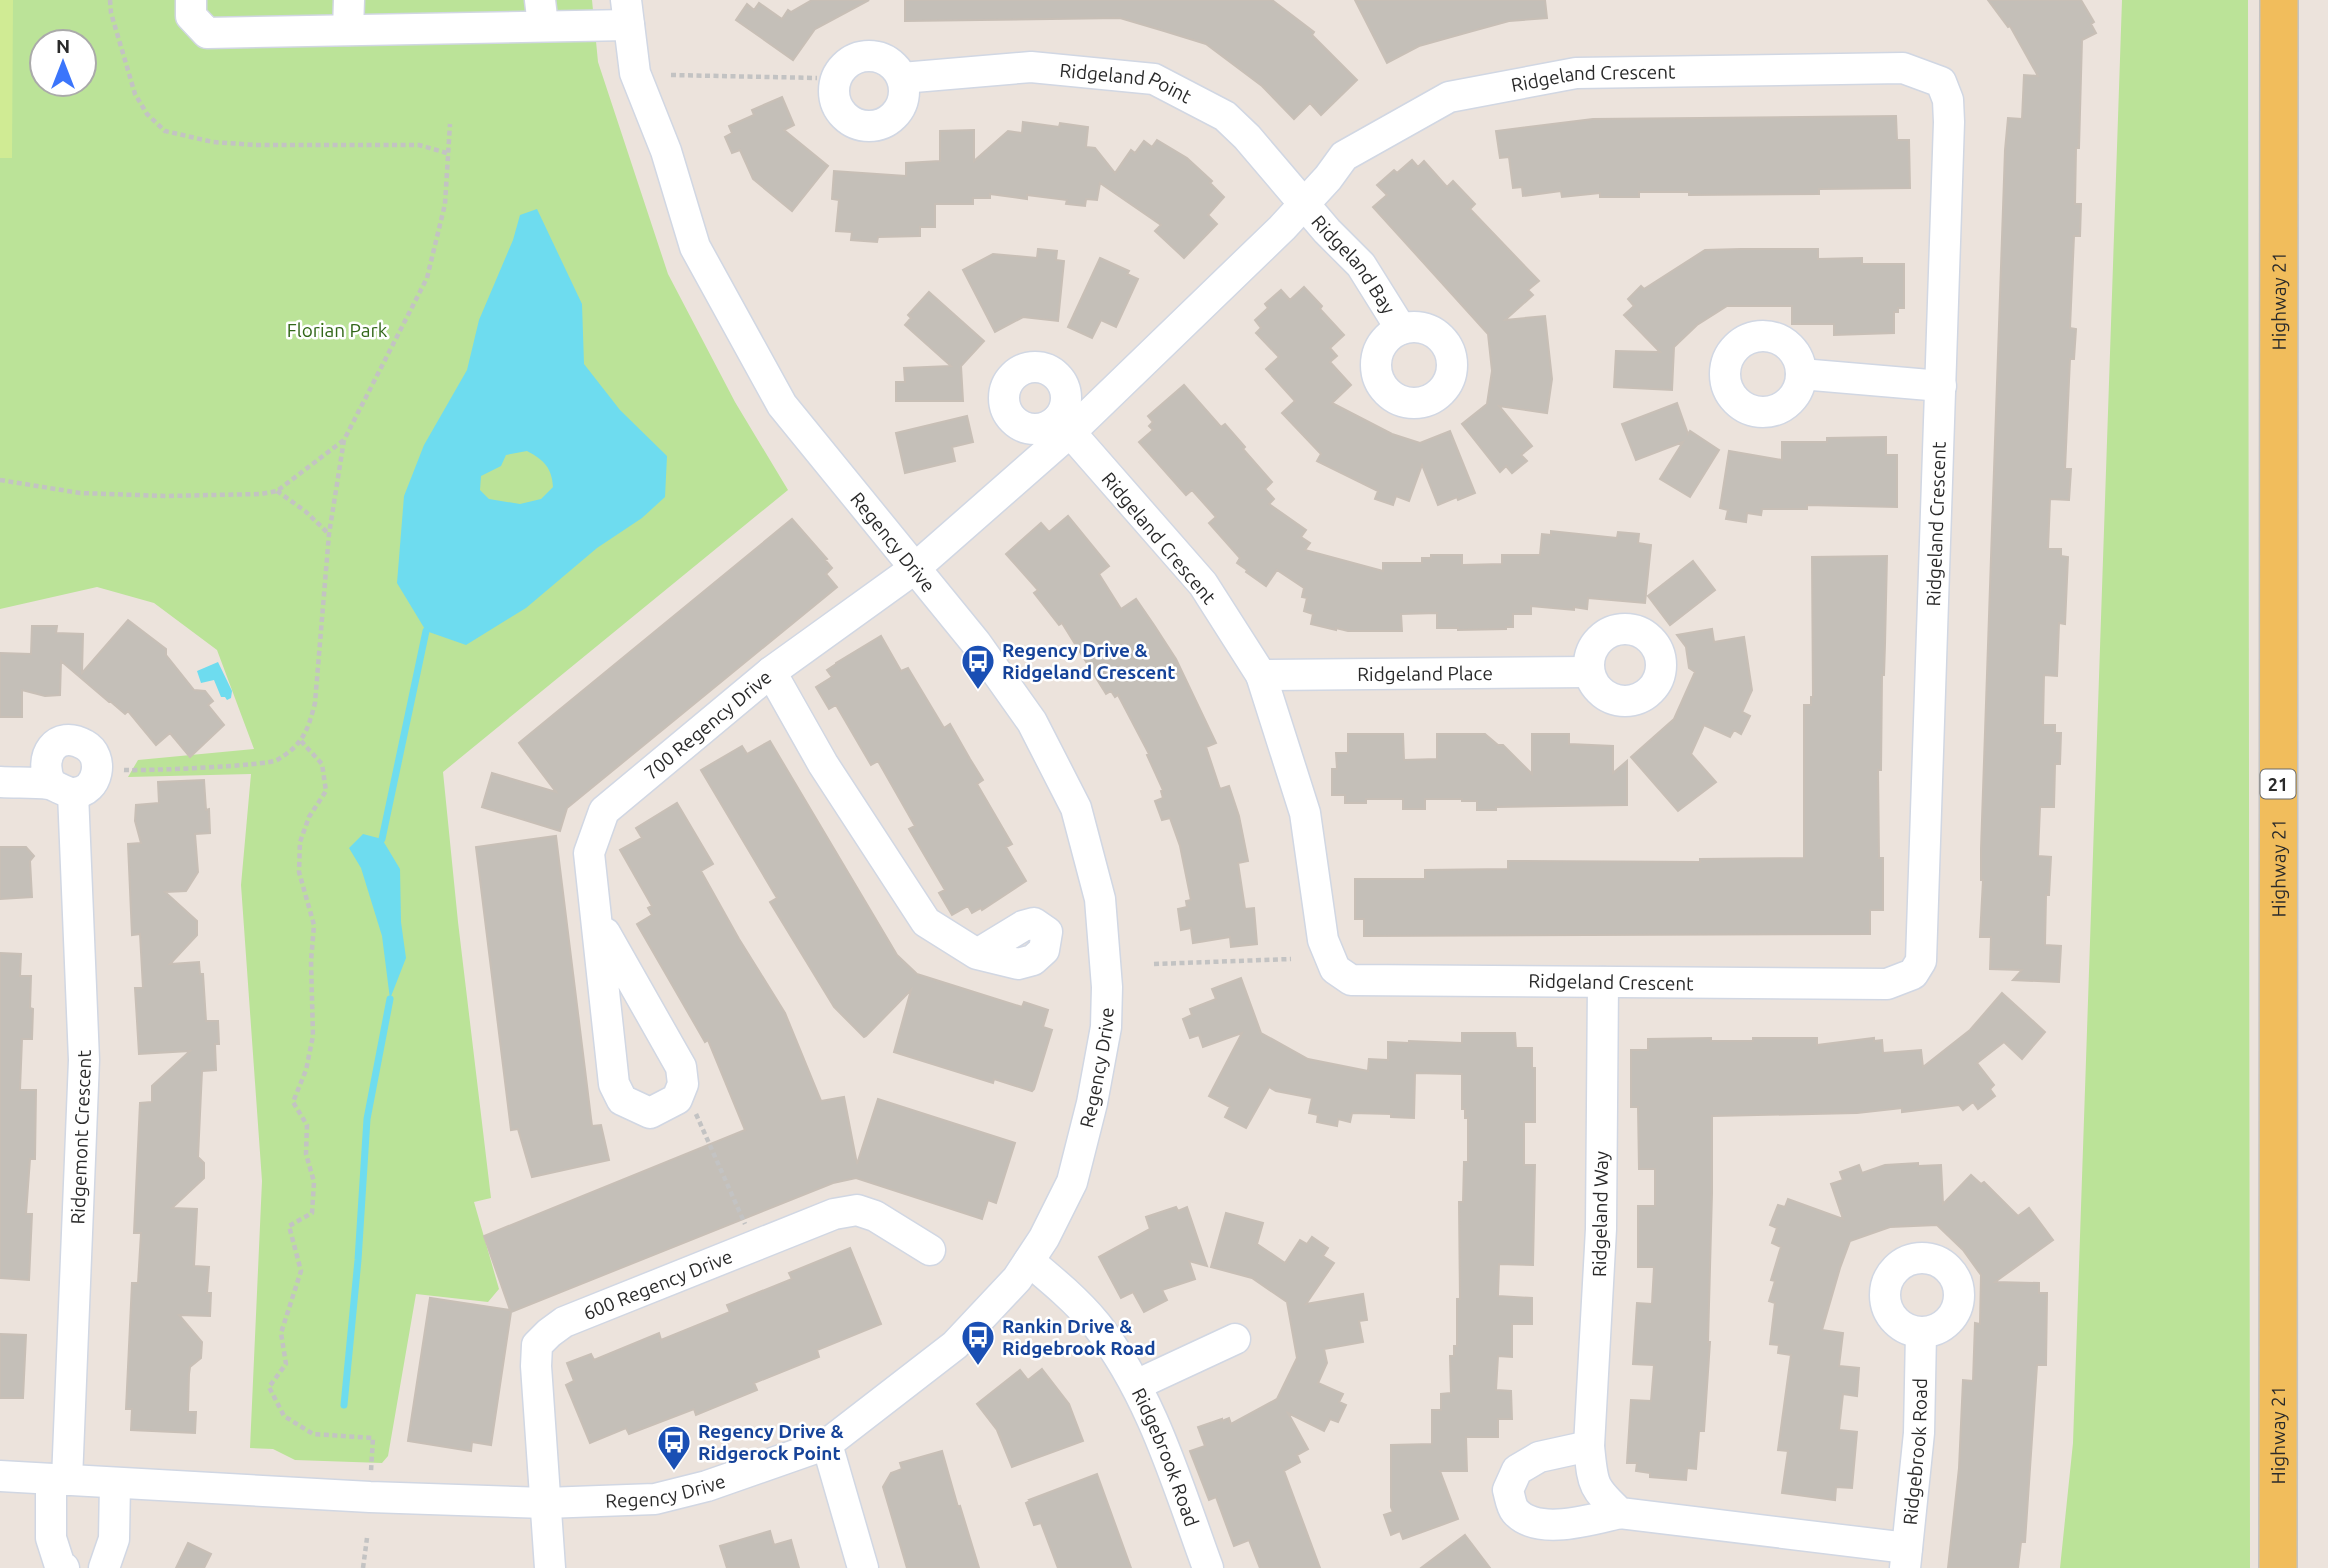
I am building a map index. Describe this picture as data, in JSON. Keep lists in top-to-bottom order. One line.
{"streets":{"main road":["Highway 21","21"],"street":["Ridgeland Crescent","Ridgeland Point","Ridgeland Bay","Regency Drive","Ridgeland Place","700 Regency Drive","Ridgemont Crescent","Ridgeland Way","600 Regency Drive","Ridgebrook Road"]},"crossings":[["Ridgeland Crescent","Ridgeland Point"],["Ridgeland Crescent","Ridgeland Bay"],["Ridgeland Crescent","Regency Drive"],["Ridgeland Crescent","Ridgeland Place"],["Ridgeland Crescent","700 Regency Drive"],["Ridgeland Crescent","Ridgeland Way"],["Ridgeland Point","Ridgeland Bay"],["Regency Drive","700 Regency Drive"],["Regency Drive","Ridgemont Crescent"],["Regency Drive","600 Regency Drive"],["Regency Drive","Ridgebrook Road"]],"parks":["Florian Park"],"places":{"bus stop":["Regency Drive & Ridgeland Crescent","Rankin Drive & Ridgebrook Road","Regency Drive & Ridgerock Point"]},"north":"top"}
